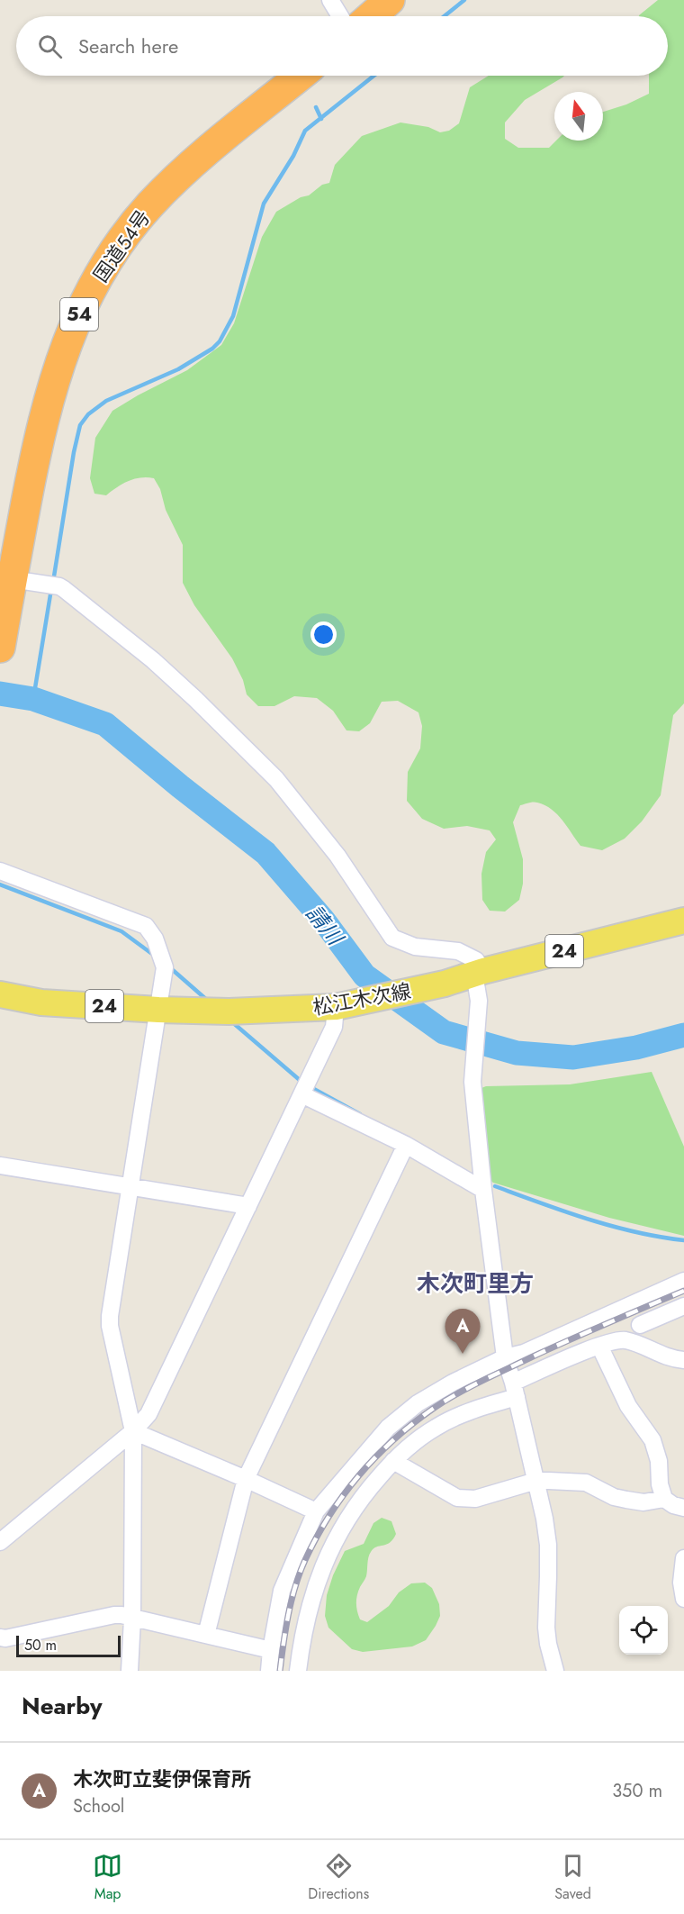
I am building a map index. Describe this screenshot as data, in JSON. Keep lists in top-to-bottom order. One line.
{"streets":{"highway":["国道54号","54"],"main road":["24","松江木次線"]},"districts":["木次町里方"],"water":["請川"],"scale_bar":"50 m","north":"top","page":{"search":"Search here","pins":"A","scale":"50 m","heading":"Nearby","list":[{"mark":"A","name":"木次町立斐伊保育所","note":"School","value":"350 m"}],"nav":["Map","Directions","Saved"]}}
